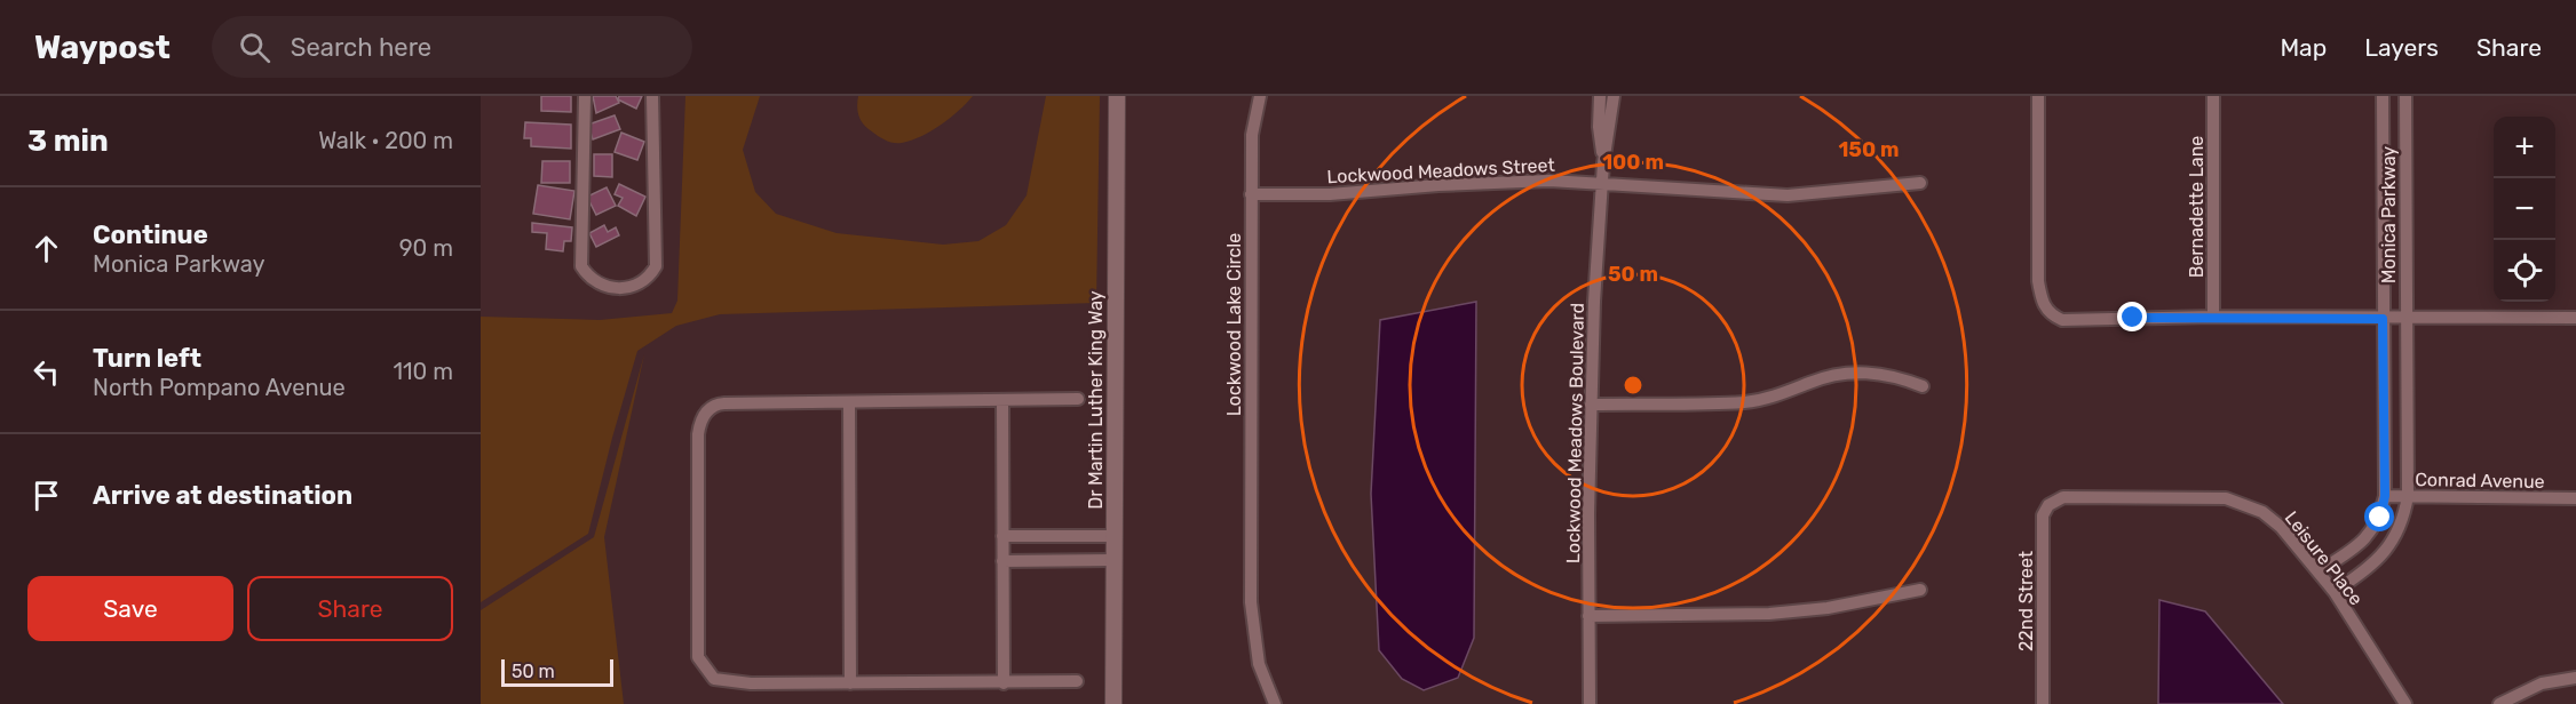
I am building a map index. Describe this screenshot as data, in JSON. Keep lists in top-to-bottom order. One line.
{"streets":{"street":["Lockwood Meadows Street","Bernadette Lane","Monica Parkway","Lockwood Lake Circle","Dr Martin Luther King Way","Lockwood Meadows Boulevard","Conrad Avenue","Leisure Place","22nd Street"]},"crossings":[["Lockwood Meadows Street","Lockwood Lake Circle"],["Lockwood Meadows Street","Lockwood Meadows Boulevard"],["Monica Parkway","Conrad Avenue"],["Monica Parkway","Leisure Place"],["Leisure Place","22nd Street"]],"scale_bar":"50 m","page":{"header":"Waypost","search":"Search here","nav":["Map","Layers","Share"],"heading":["3 min","Walk · 200 m"],"map_buttons":["+","−"],"list":[["Continue","Monica Parkway","90 m"],["Turn left","North Pompano Avenue","110 m"],"Arrive at destination"],"buttons":["Save","Share"],"scale":"50 m"},"rings":["150 m","100 m","50 m"]}
